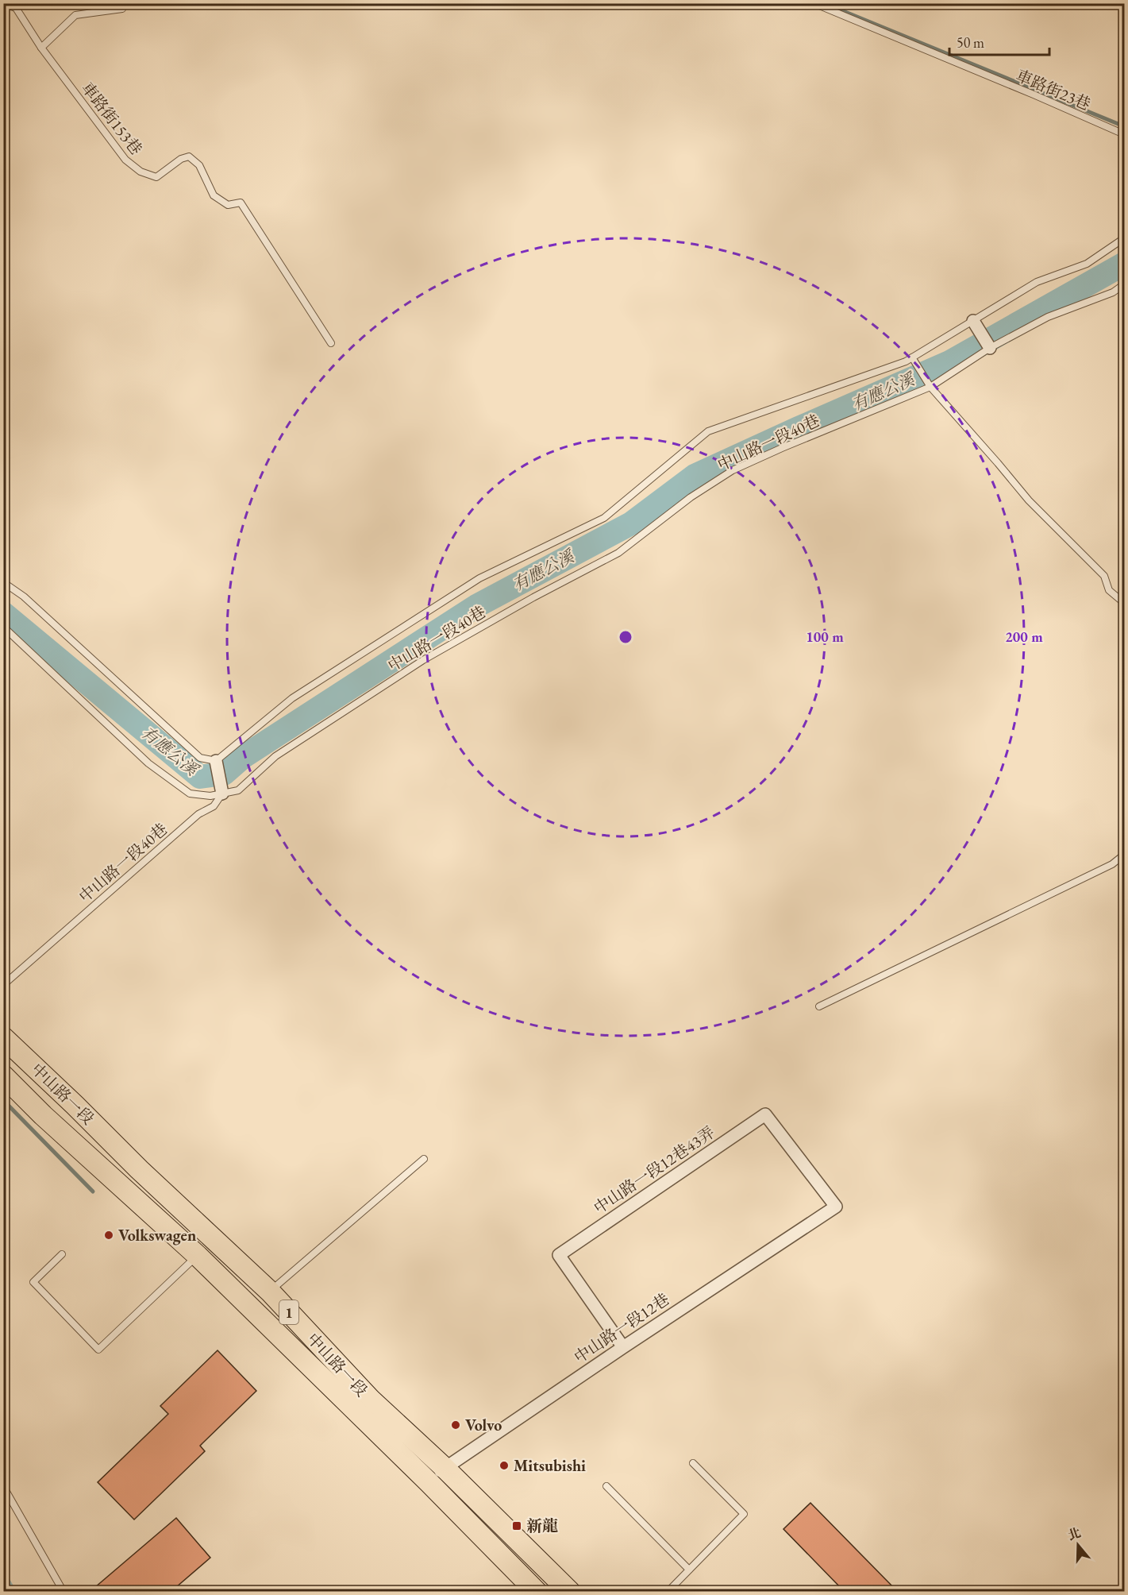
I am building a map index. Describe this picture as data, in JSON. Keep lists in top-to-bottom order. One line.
{"streets":{"main road":["中山路一段","1"],"street":["中山路一段12巷43弄","中山路一段12巷"],"lane":["車路街23巷","車路街153巷","中山路一段40巷"]},"crossings":[["中山路一段","中山路一段12巷"],["中山路一段12巷43弄","中山路一段12巷"]],"water":["有應公溪"],"places":{"other":["Volkswagen","Volvo","Mitsubishi"],"transit":["新龍"]},"scale_bar":"50 m","north":"top","rings":["100 m","200 m"]}
